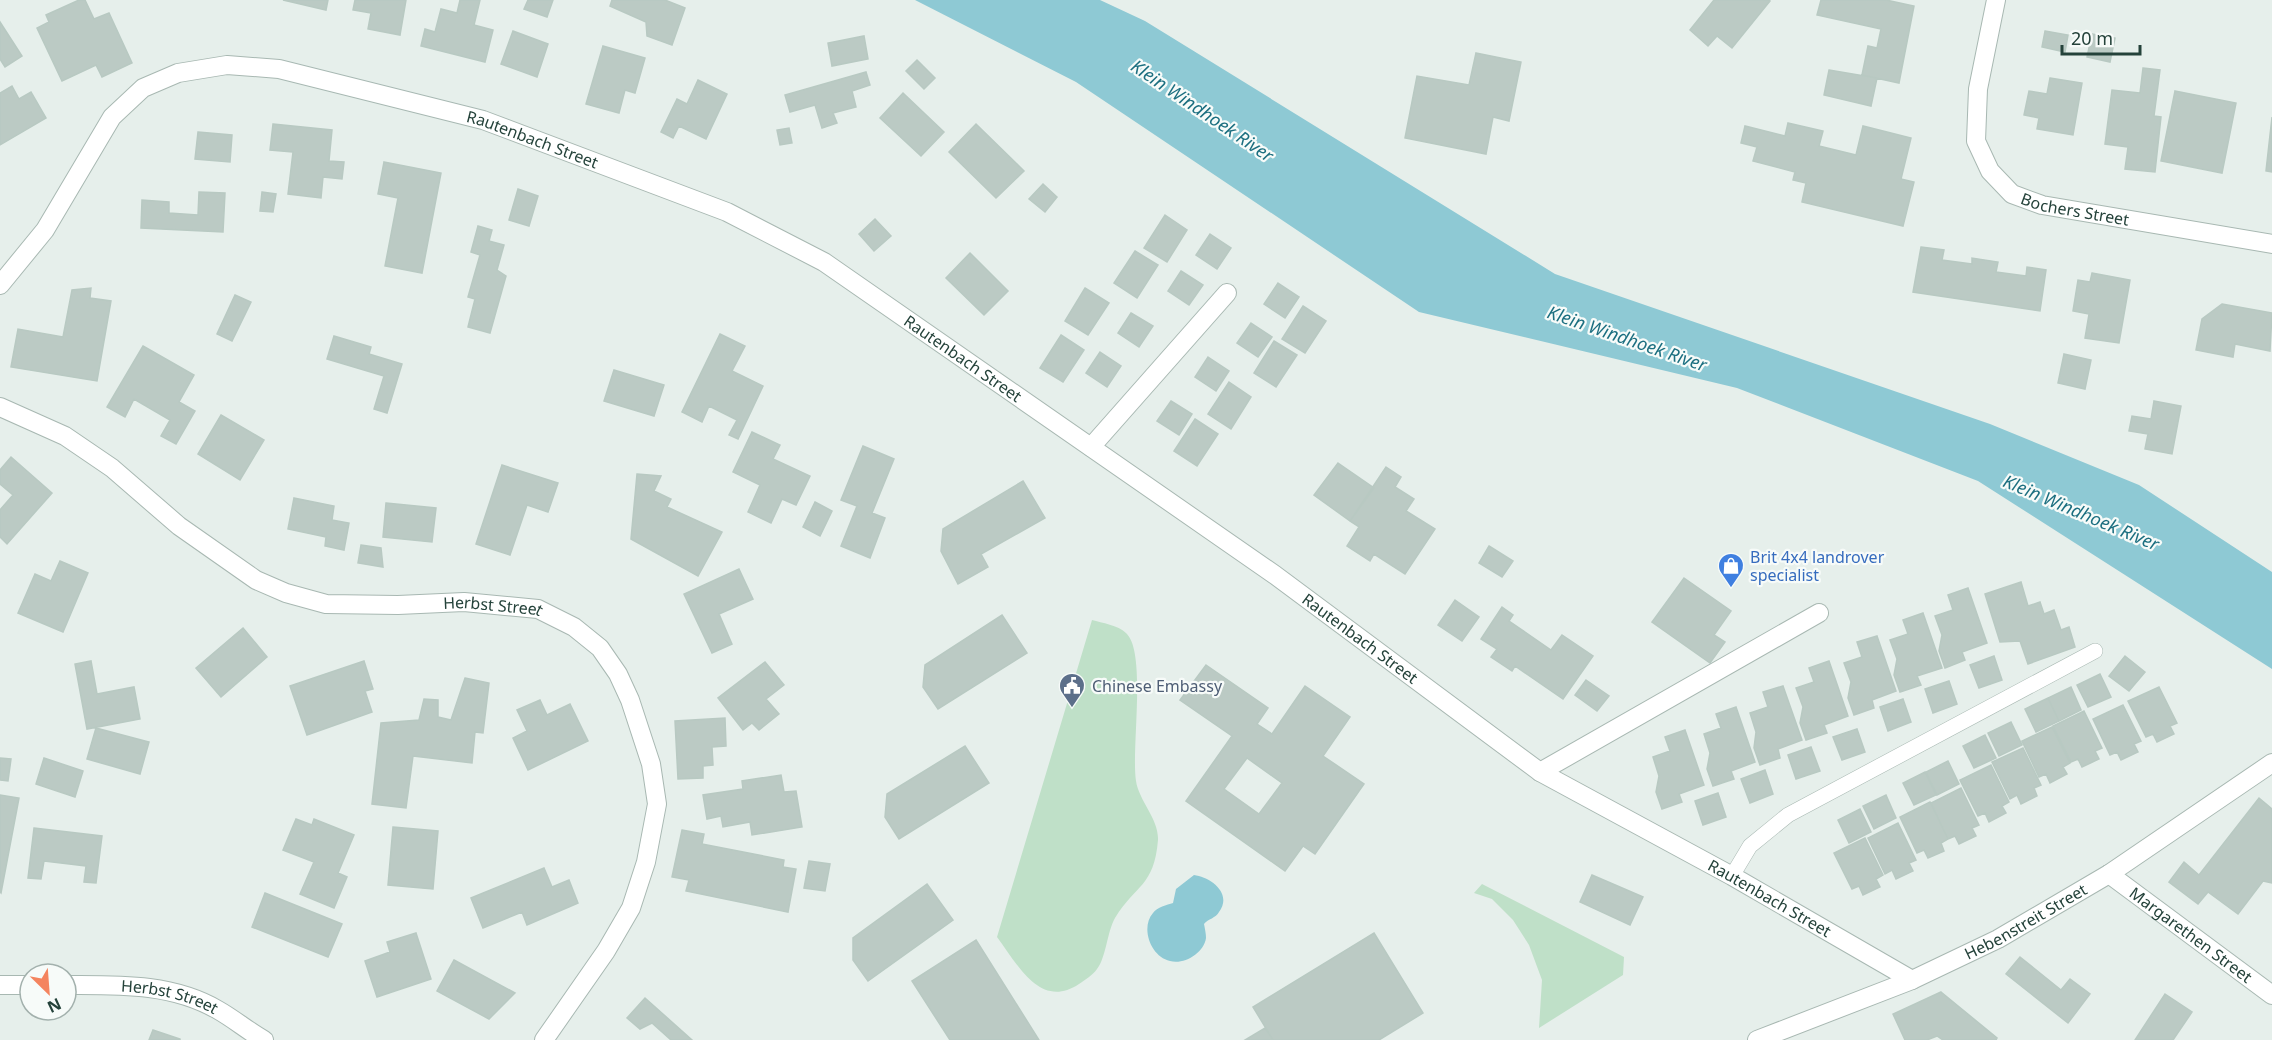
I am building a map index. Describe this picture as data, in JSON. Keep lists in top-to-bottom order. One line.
{"streets":{"street":["Rautenbach Street","Bochers Street","Herbst Street","Hebenstreit Street","Margarethen Street"]},"crossings":[["Rautenbach Street","Hebenstreit Street"],["Hebenstreit Street","Margarethen Street"]],"water":["Klein Windhoek River"],"places":{"shop":["Brit 4x4 landrover specialist"],"public building":["Chinese Embassy"]},"scale_bar":"20 m","north":"bottom right"}
